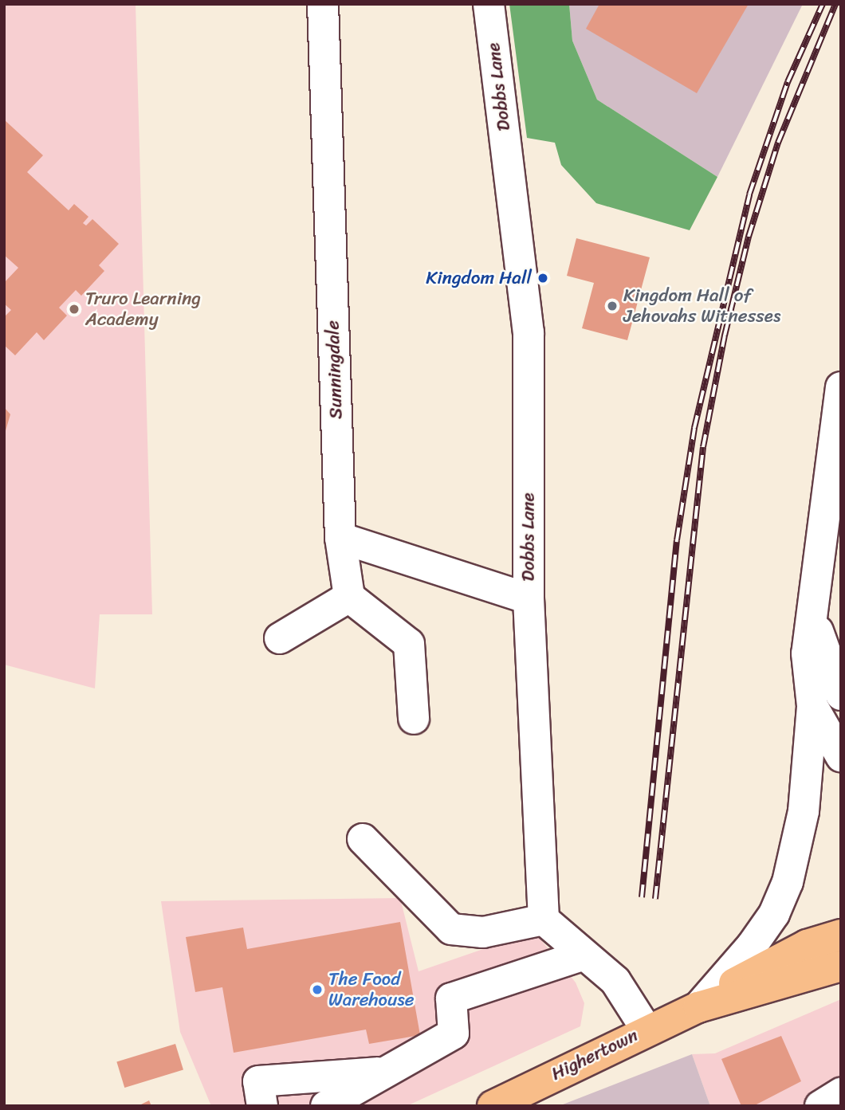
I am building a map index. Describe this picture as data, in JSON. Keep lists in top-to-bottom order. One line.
{"streets":{"highway":["Highertown"],"street":["Dobbs Lane","Sunningdale"]},"places":["Kingdom Hall","Kingdom Hall of Jehovahs Witnesses","Truro Learning Academy","The Food Warehouse"]}
